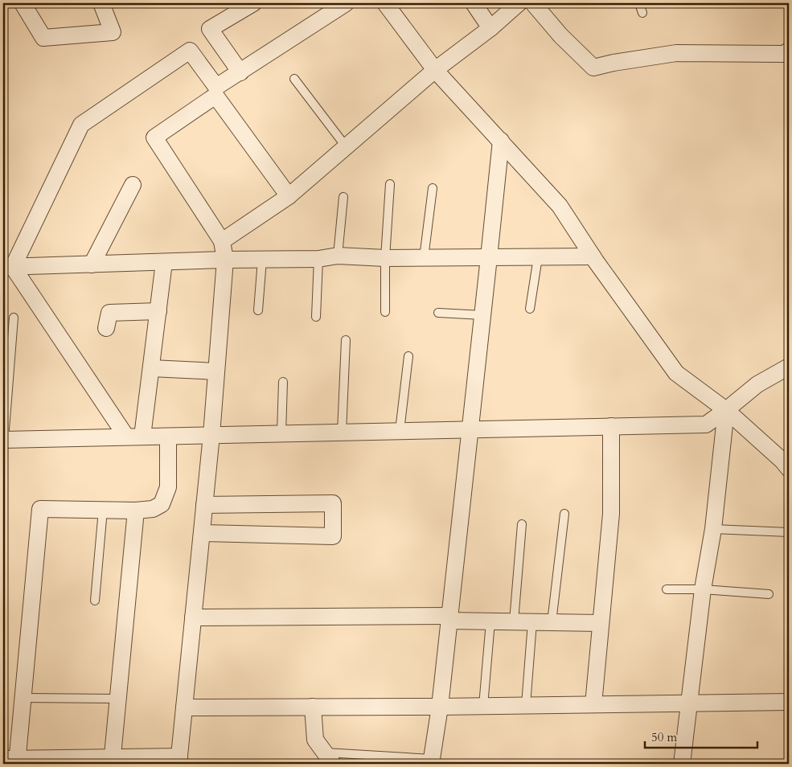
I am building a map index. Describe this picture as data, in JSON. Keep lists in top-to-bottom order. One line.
{"scale_bar":"50 m"}
